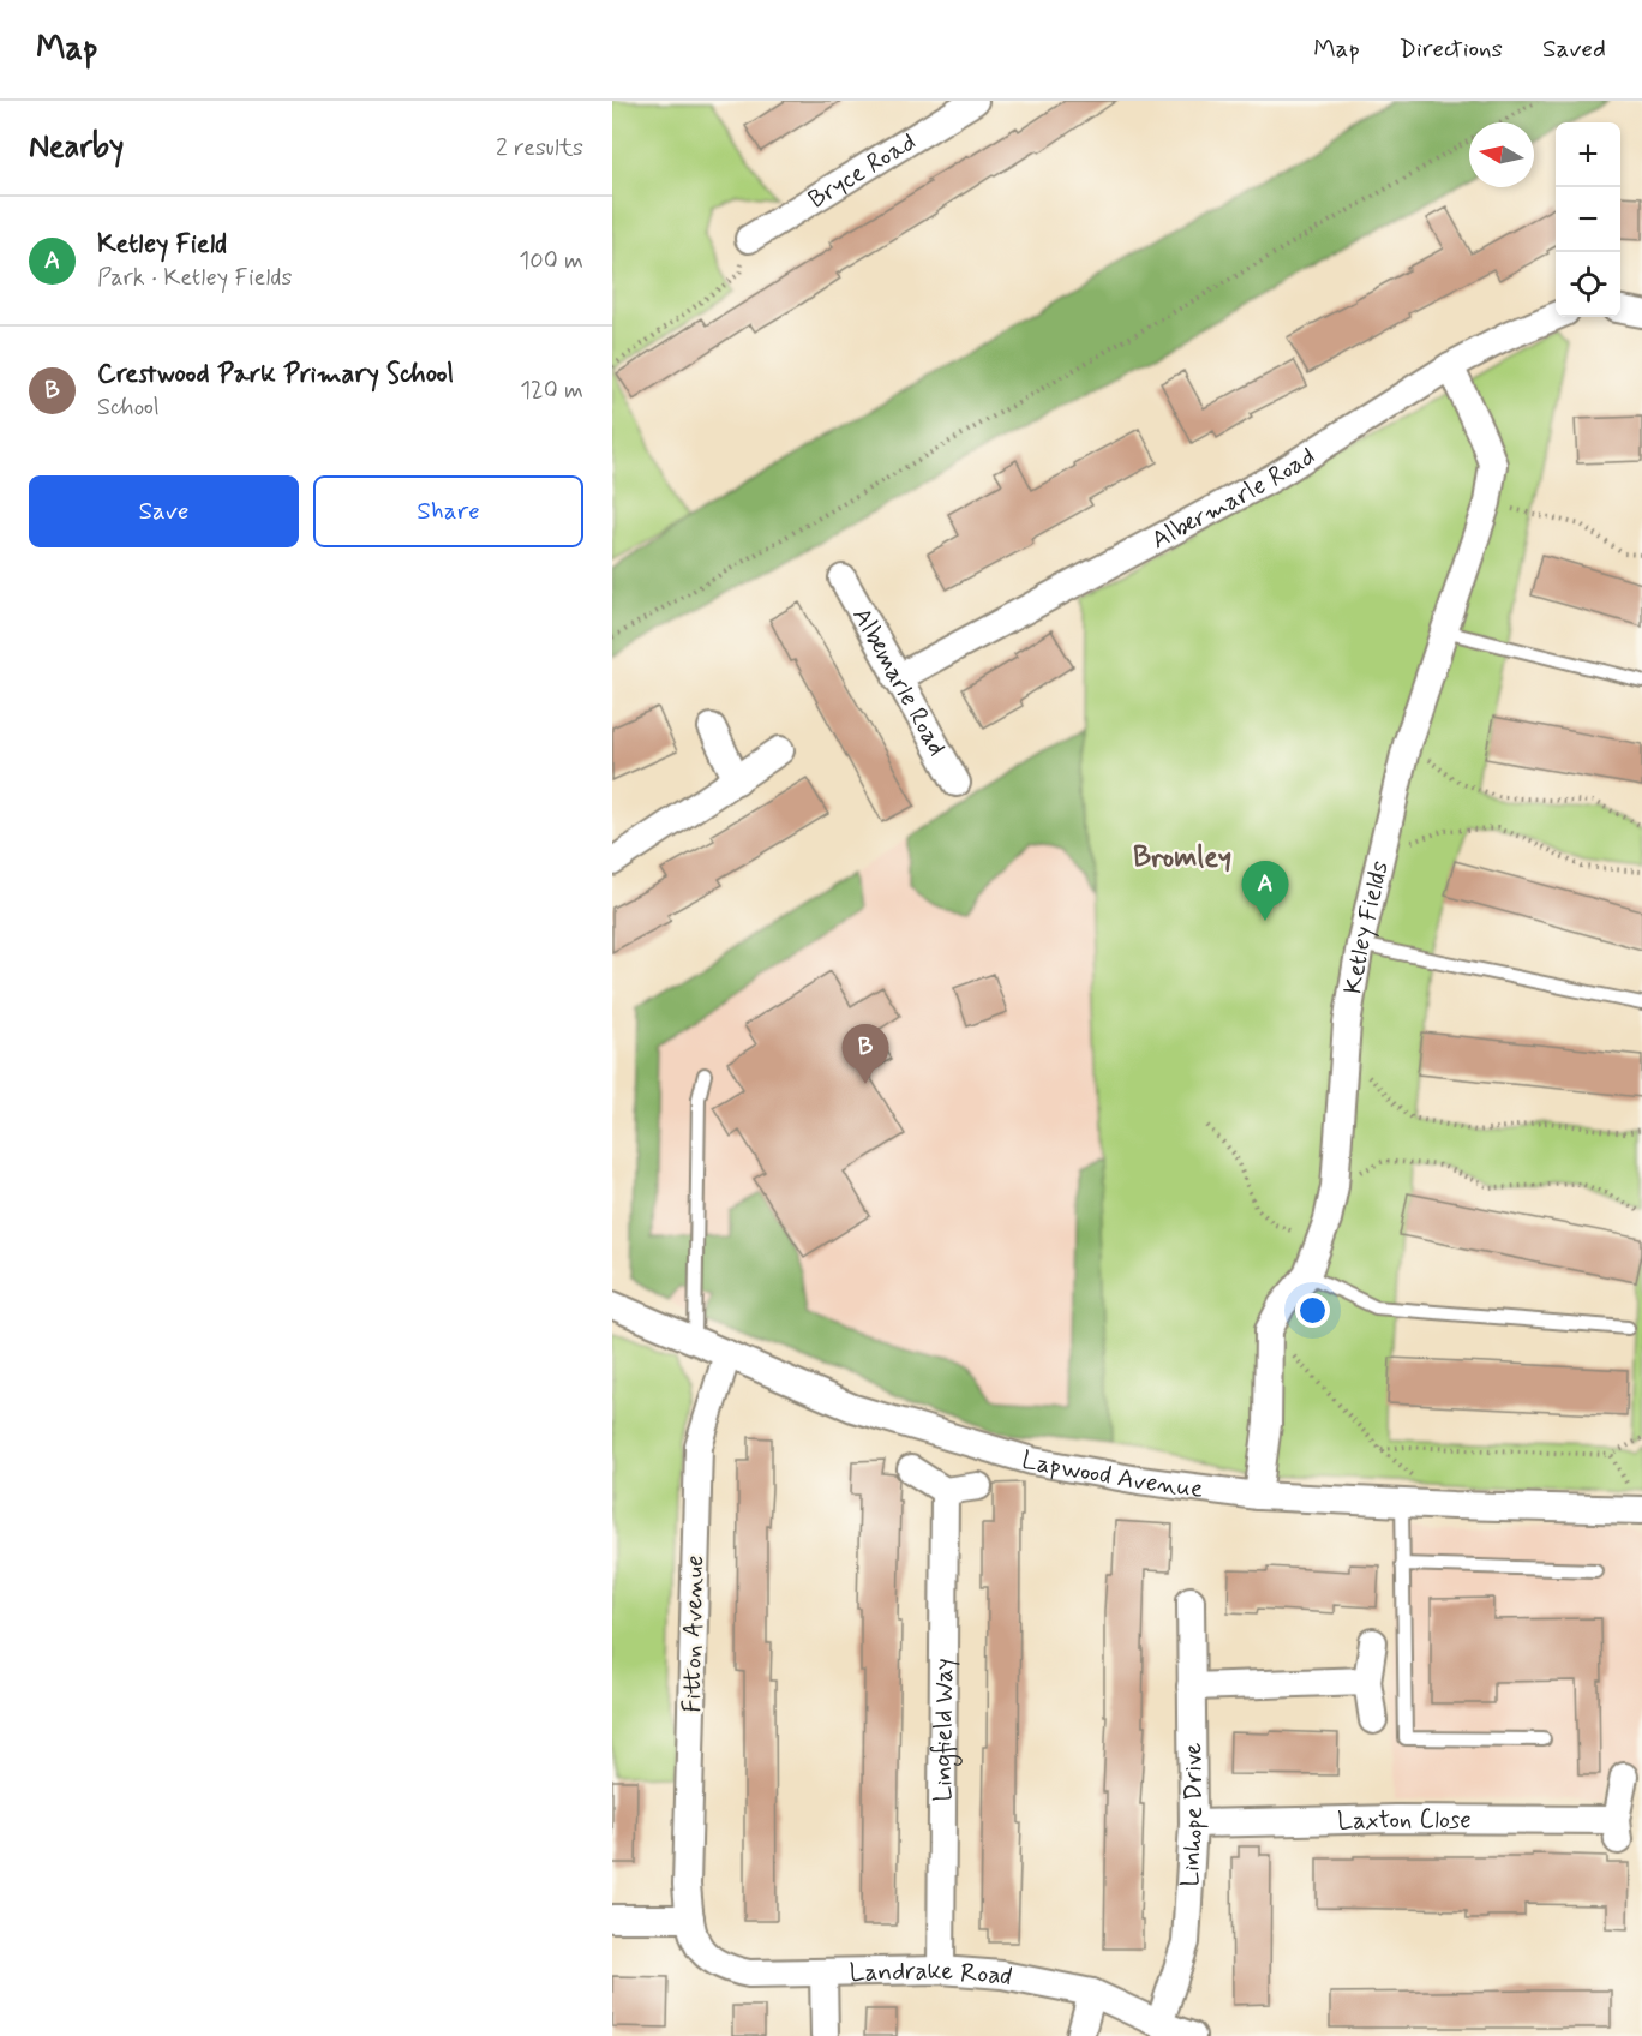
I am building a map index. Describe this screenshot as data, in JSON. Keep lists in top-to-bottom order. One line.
{"streets":{"street":["Bryce Road","Albermarle Road","Albemarle Road","Ketley Fields","Lapwood Avenue","Fitton Avenue","Lingfield Way","Linhope Drive","Laxton Close","Landrake Road"]},"crossings":[["Albermarle Road","Albemarle Road"],["Albermarle Road","Ketley Fields"],["Ketley Fields","Lapwood Avenue"],["Lapwood Avenue","Fitton Avenue"],["Fitton Avenue","Landrake Road"],["Lingfield Way","Landrake Road"],["Linhope Drive","Laxton Close"],["Linhope Drive","Landrake Road"]],"districts":["Bromley"],"north":"left","page":{"header":"Map","nav":["Map","Directions","Saved"],"heading":["Nearby","2 results"],"map_buttons":["+","−"],"list":[{"mark":"A","name":"Ketley Field","note":"Park · Ketley Fields","value":"100 m"},{"mark":"B","name":"Crestwood Park Primary School","note":"School","value":"120 m"}],"buttons":["Save","Share"],"pins":["A","B"]}}
